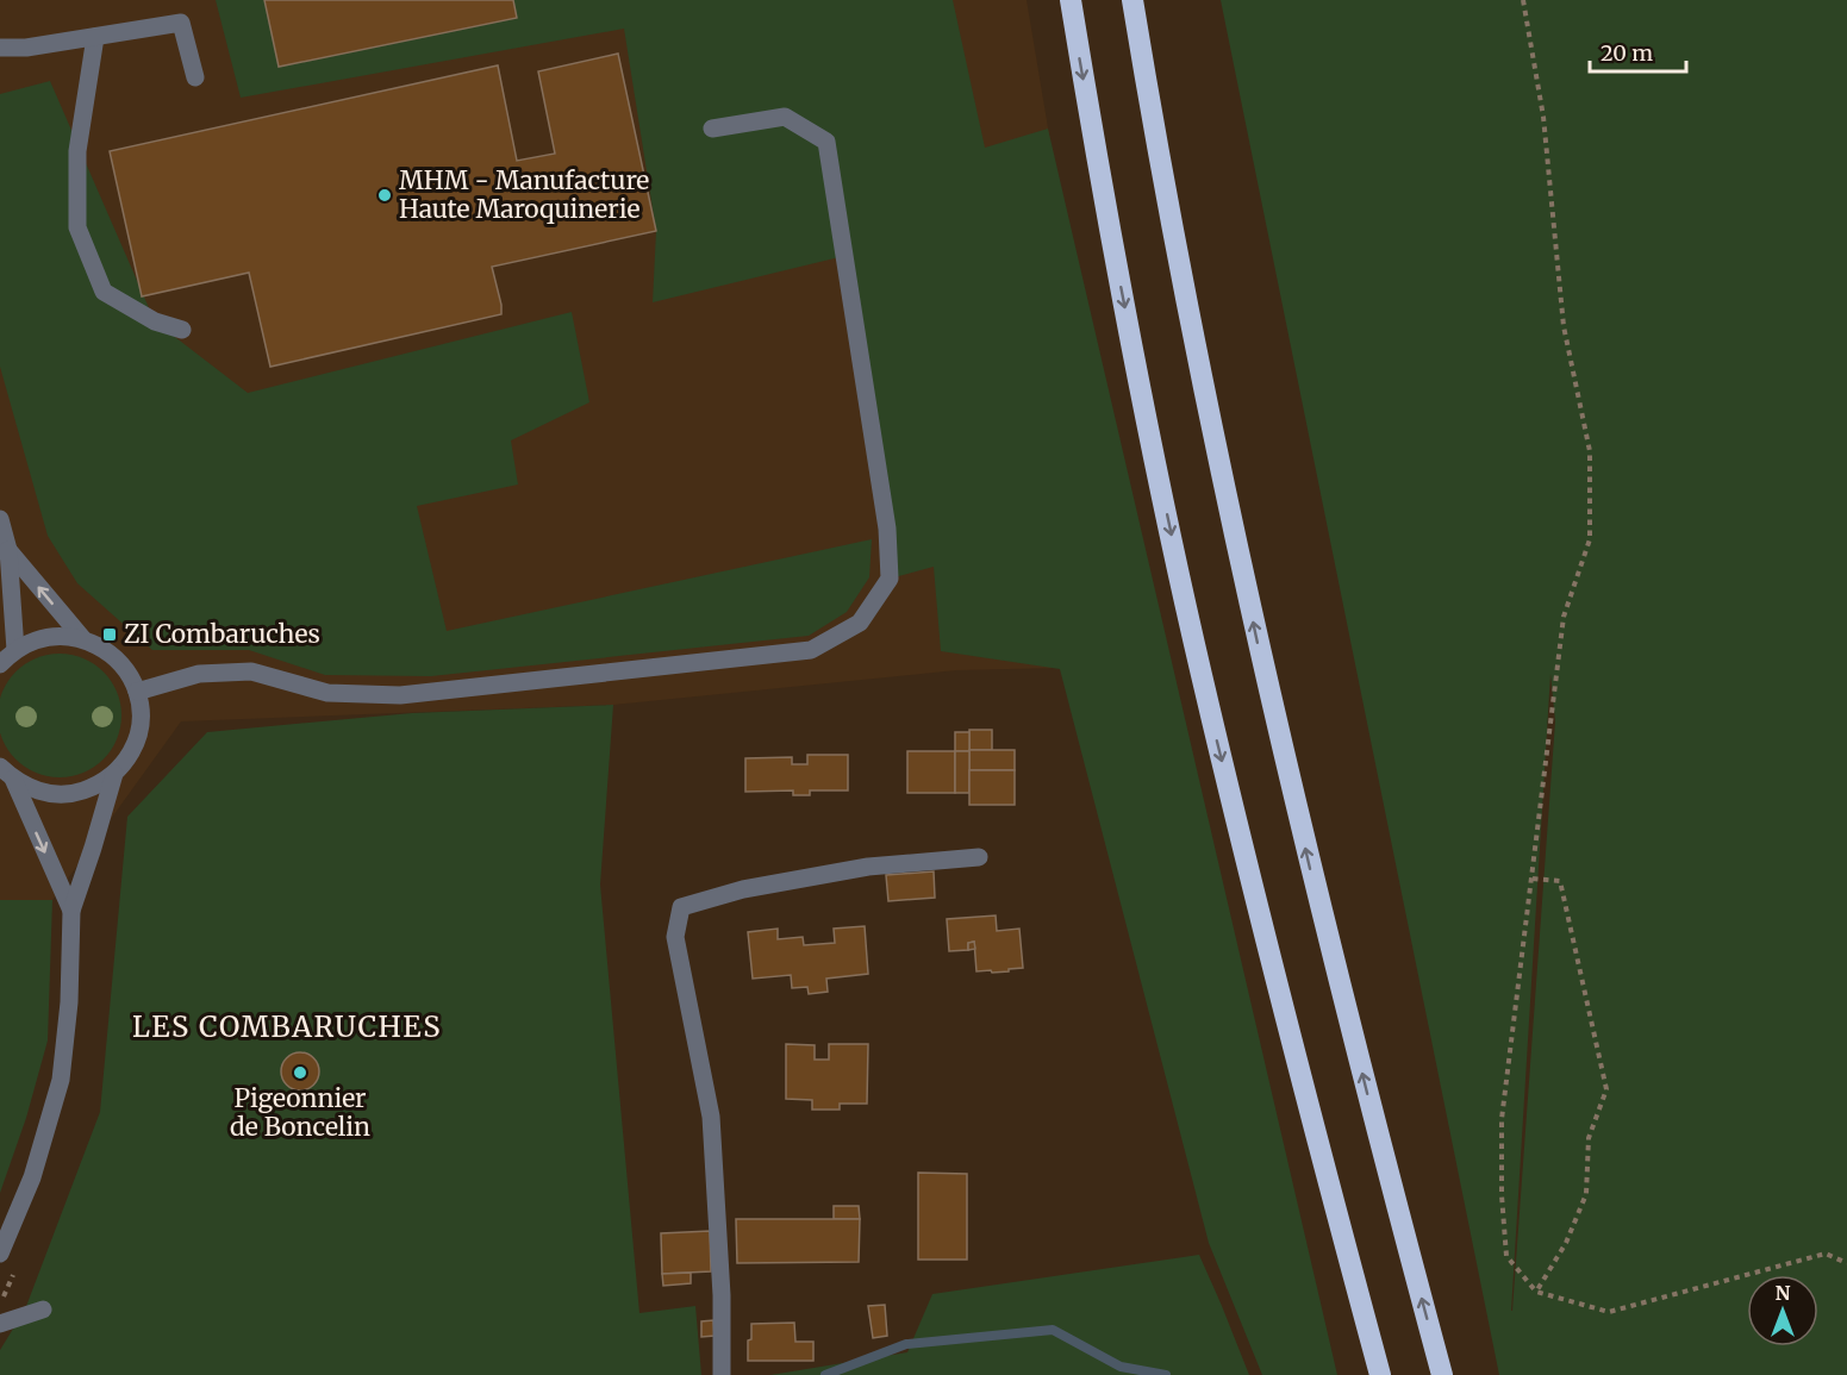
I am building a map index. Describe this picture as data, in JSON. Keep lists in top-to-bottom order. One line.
{"districts":["LES COMBARUCHES"],"places":{"other":["MHM - Manufacture Haute Maroquinerie","Pigeonnier de Boncelin"],"transit":["ZI Combaruches"]},"scale_bar":"20 m","north":"top"}
